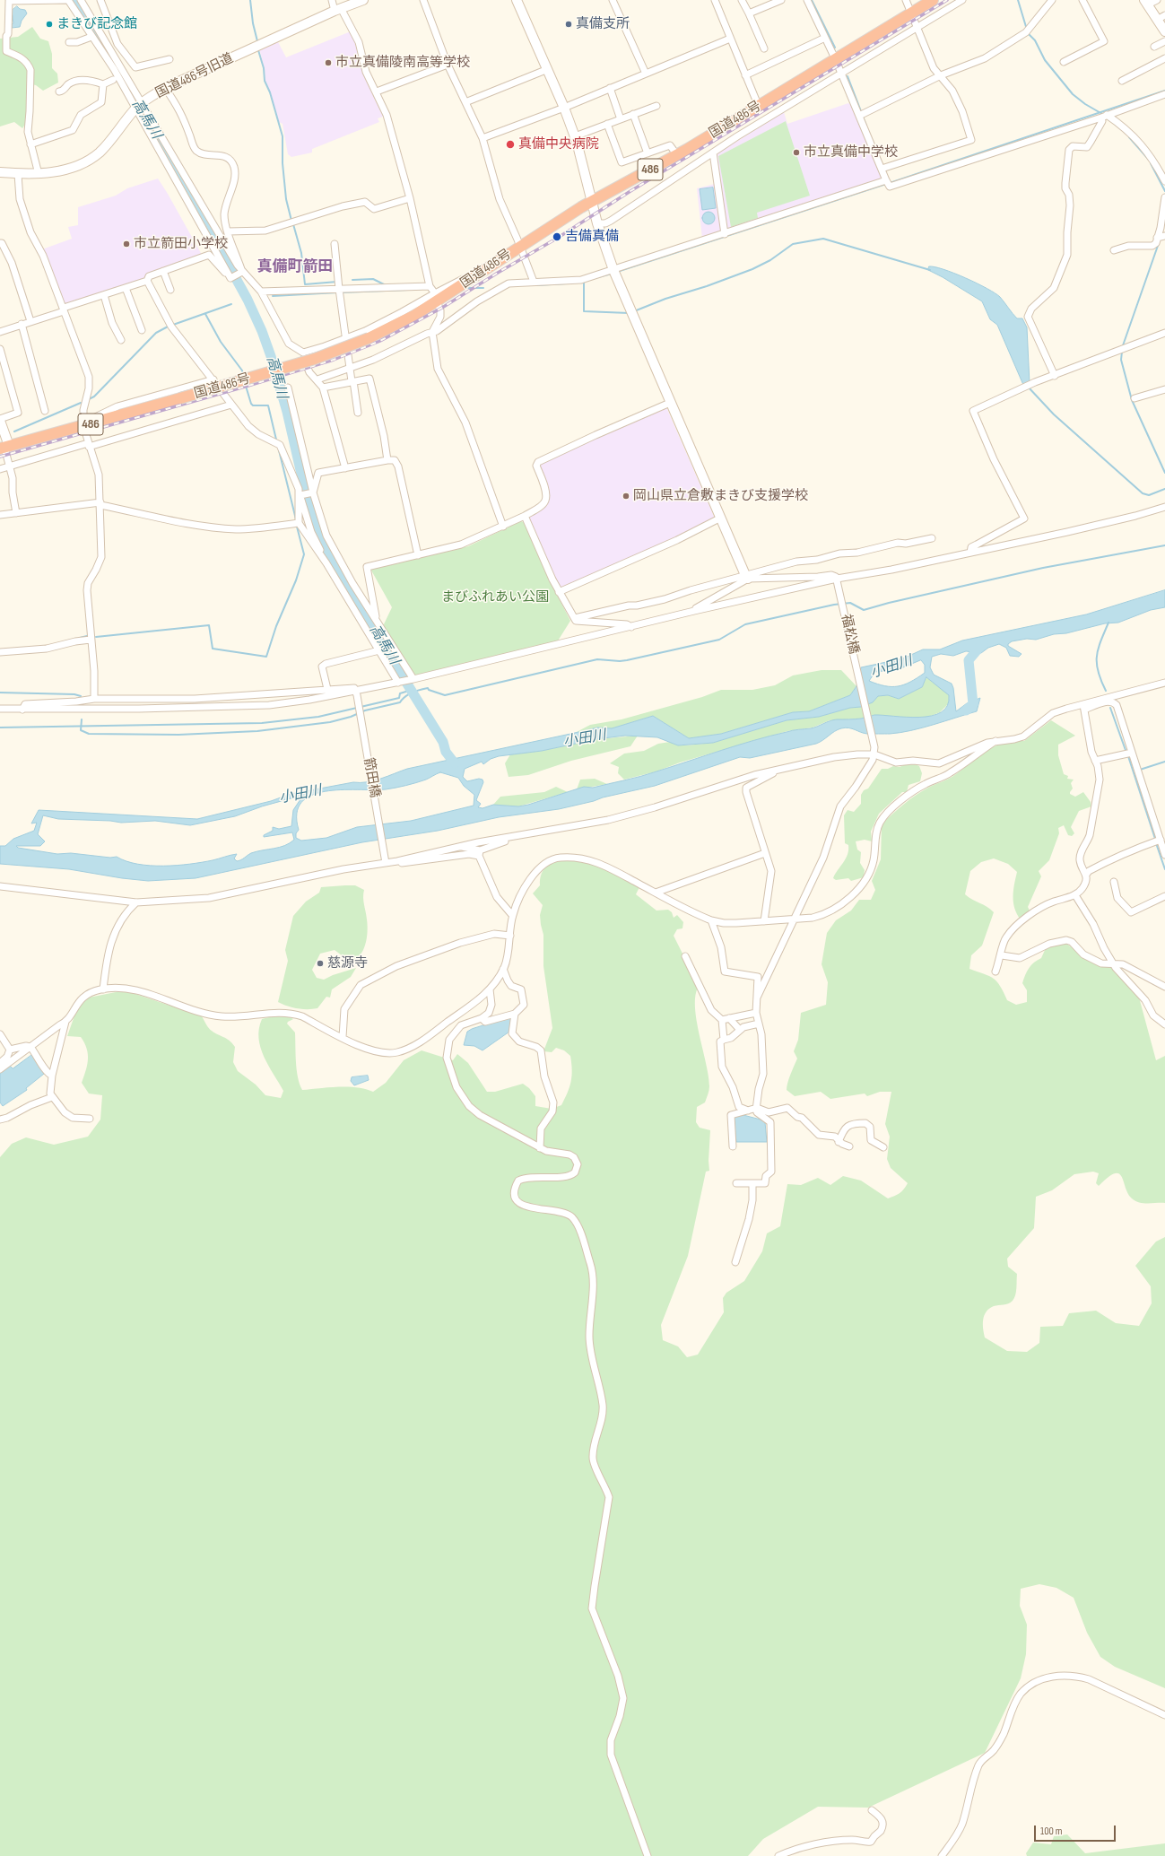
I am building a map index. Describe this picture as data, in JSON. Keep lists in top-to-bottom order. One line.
{"streets":{"highway":["国道486号","486"],"street":["国道486号旧道","福松橋","箭田橋"]},"districts":["真備町箭田"],"water":["高馬川","小田川"],"parks":["まびふれあい公園"],"places":["まきび記念館","真備支所","市立真備陵南高等学校","真備中央病院","市立真備中学校","吉備真備","市立箭田小学校","岡山県立倉敷まきび支援学校","慈源寺"],"scale_bar":"100 m"}
